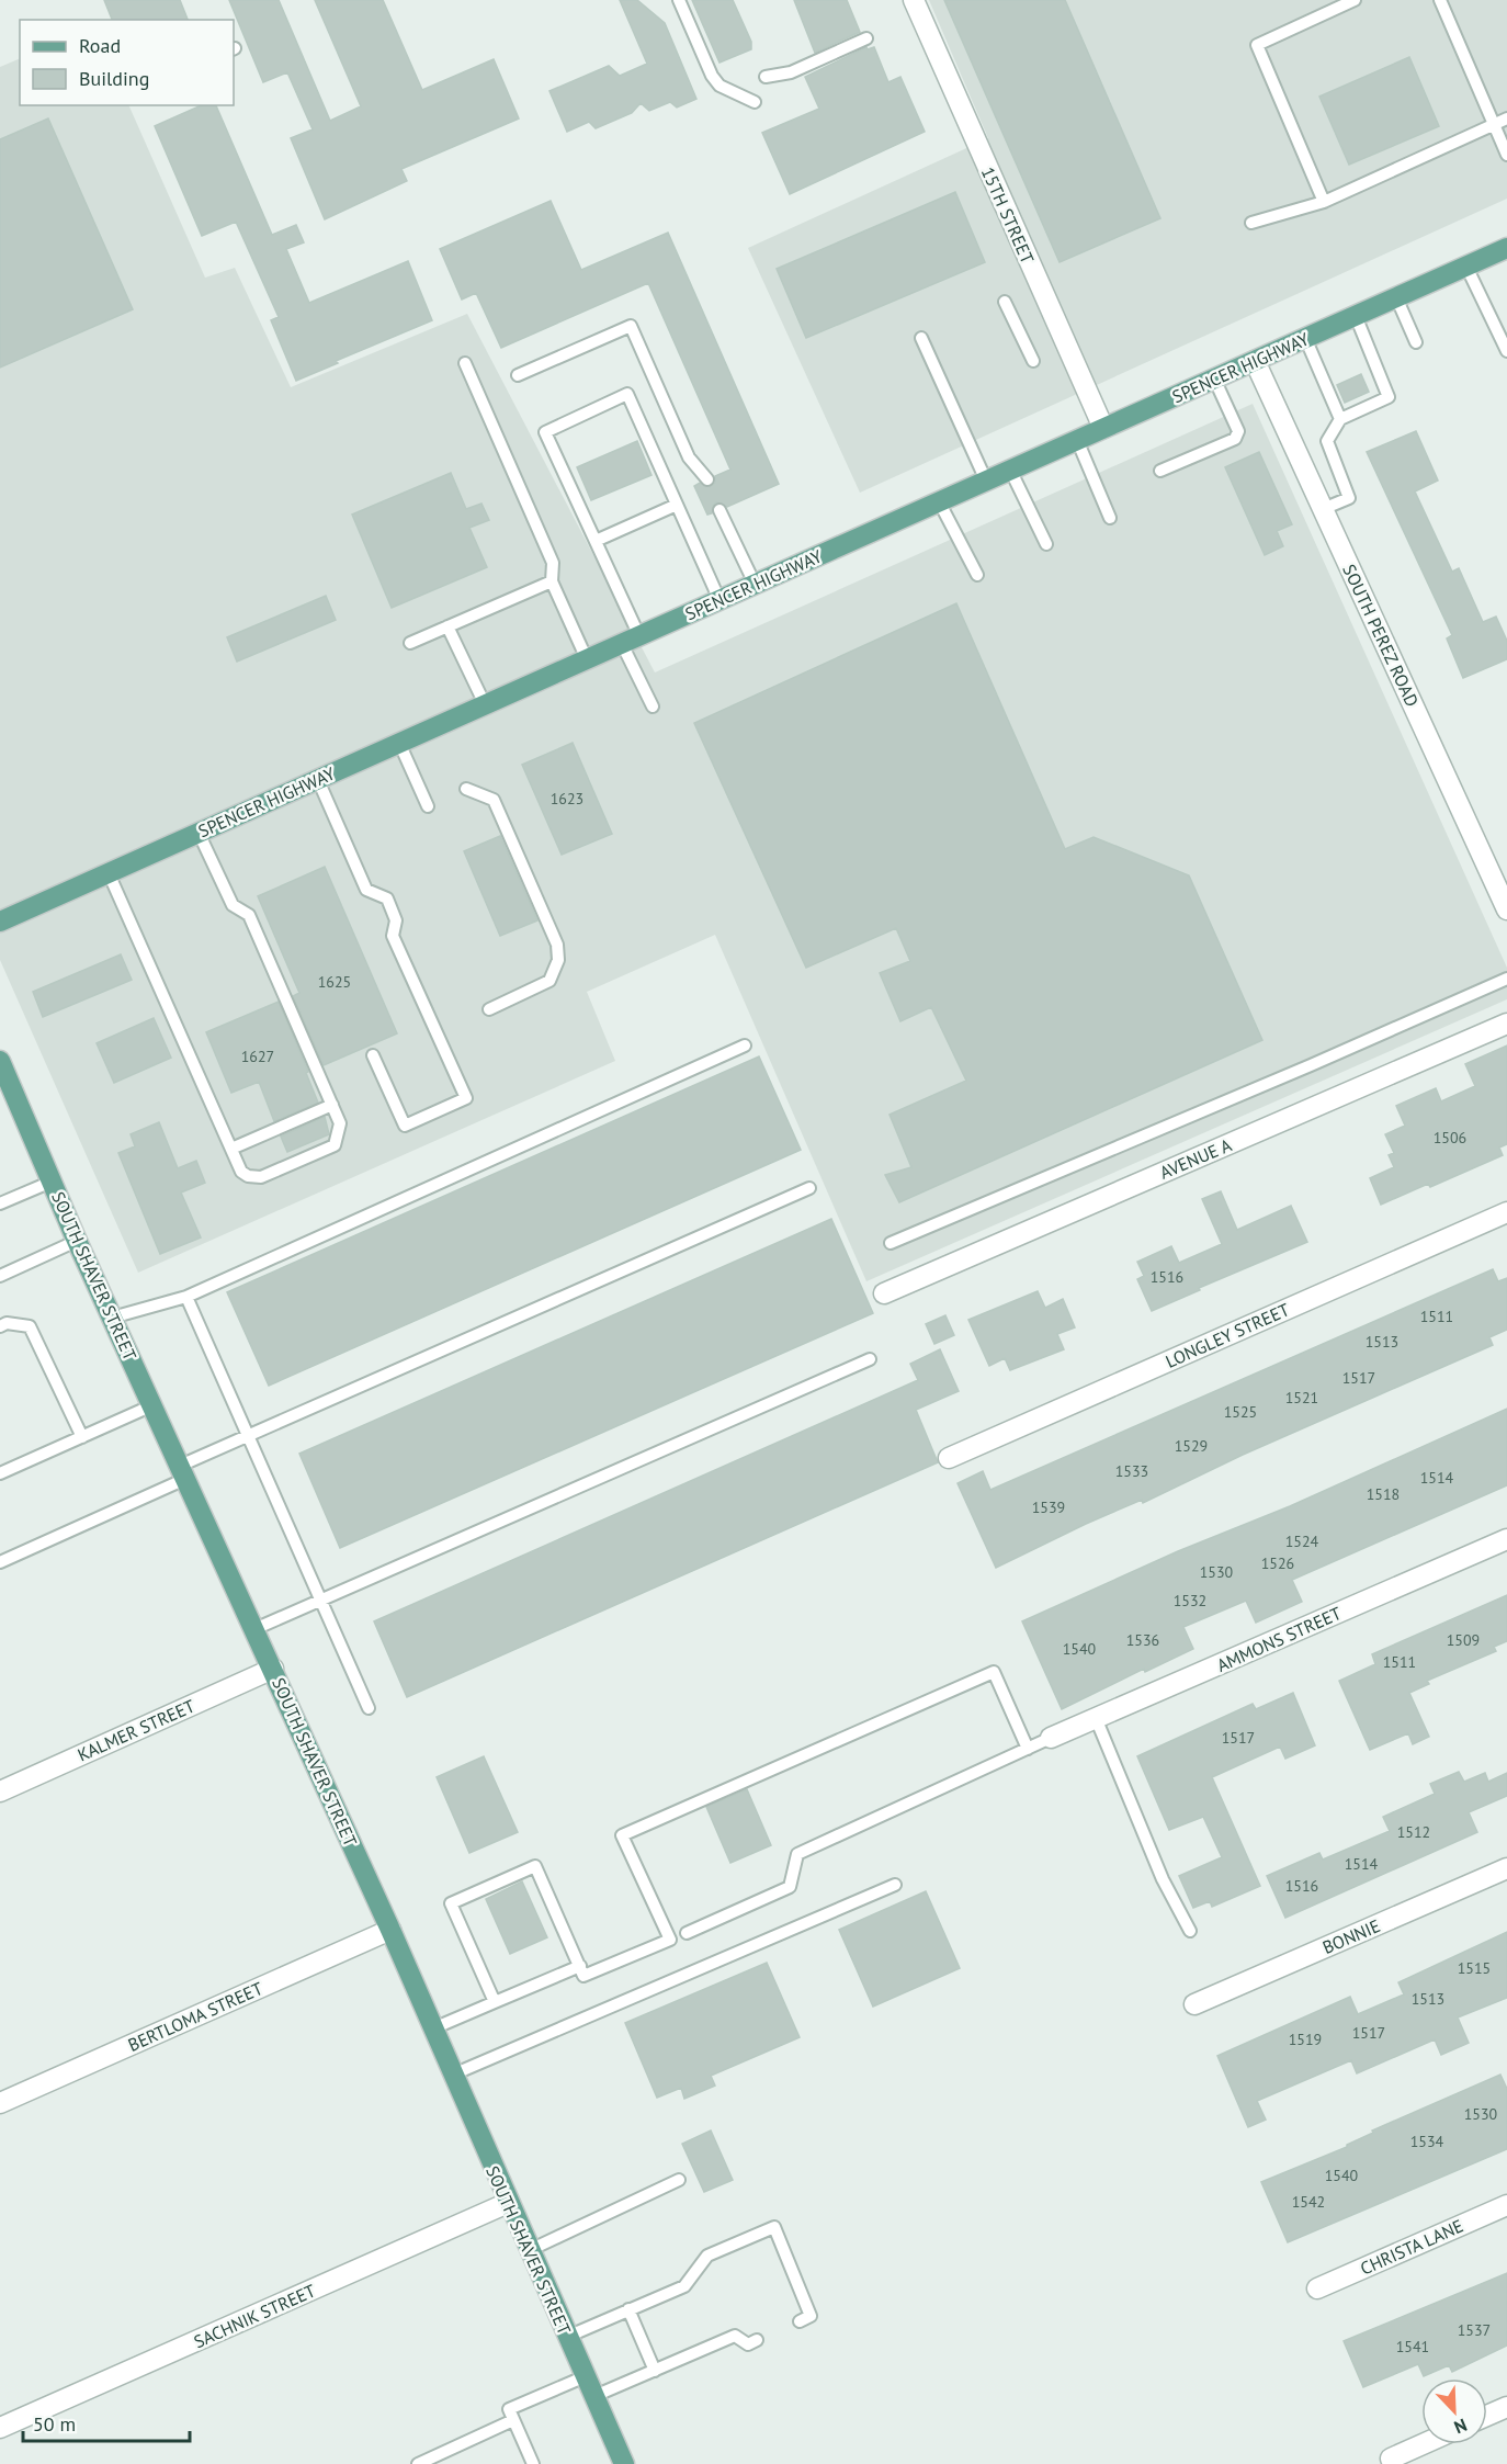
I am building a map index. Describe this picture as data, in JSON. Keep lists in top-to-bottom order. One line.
{"streets":{"main road":["SPENCER HIGHWAY","SOUTH SHAVER STREET"],"street":["15TH STREET","SOUTH PEREZ ROAD","AVENUE A","LONGLEY STREET","AMMONS STREET","KALMER STREET","BONNIE","BERTLOMA STREET","CHRISTA LANE","SACHNIK STREET"]},"crossings":[["15TH STREET","SPENCER HIGHWAY"],["SPENCER HIGHWAY","SOUTH PEREZ ROAD"],["SOUTH SHAVER STREET","KALMER STREET"],["SOUTH SHAVER STREET","BERTLOMA STREET"],["SOUTH SHAVER STREET","SACHNIK STREET"]],"house_numbers":["1623","1625","1627","1506","1516","1511","1513","1517","1521","1525","1529","1533","1514","1518","1539","1524","1526","1530","1532","1536","1509","1540","1511","1517","1512","1514","1516","1515","1513","1517","1519","1530","1534","1540","1542","1537","1541"],"legend":["Road","Building"],"scale_bar":"50 m","north":"bottom right"}
